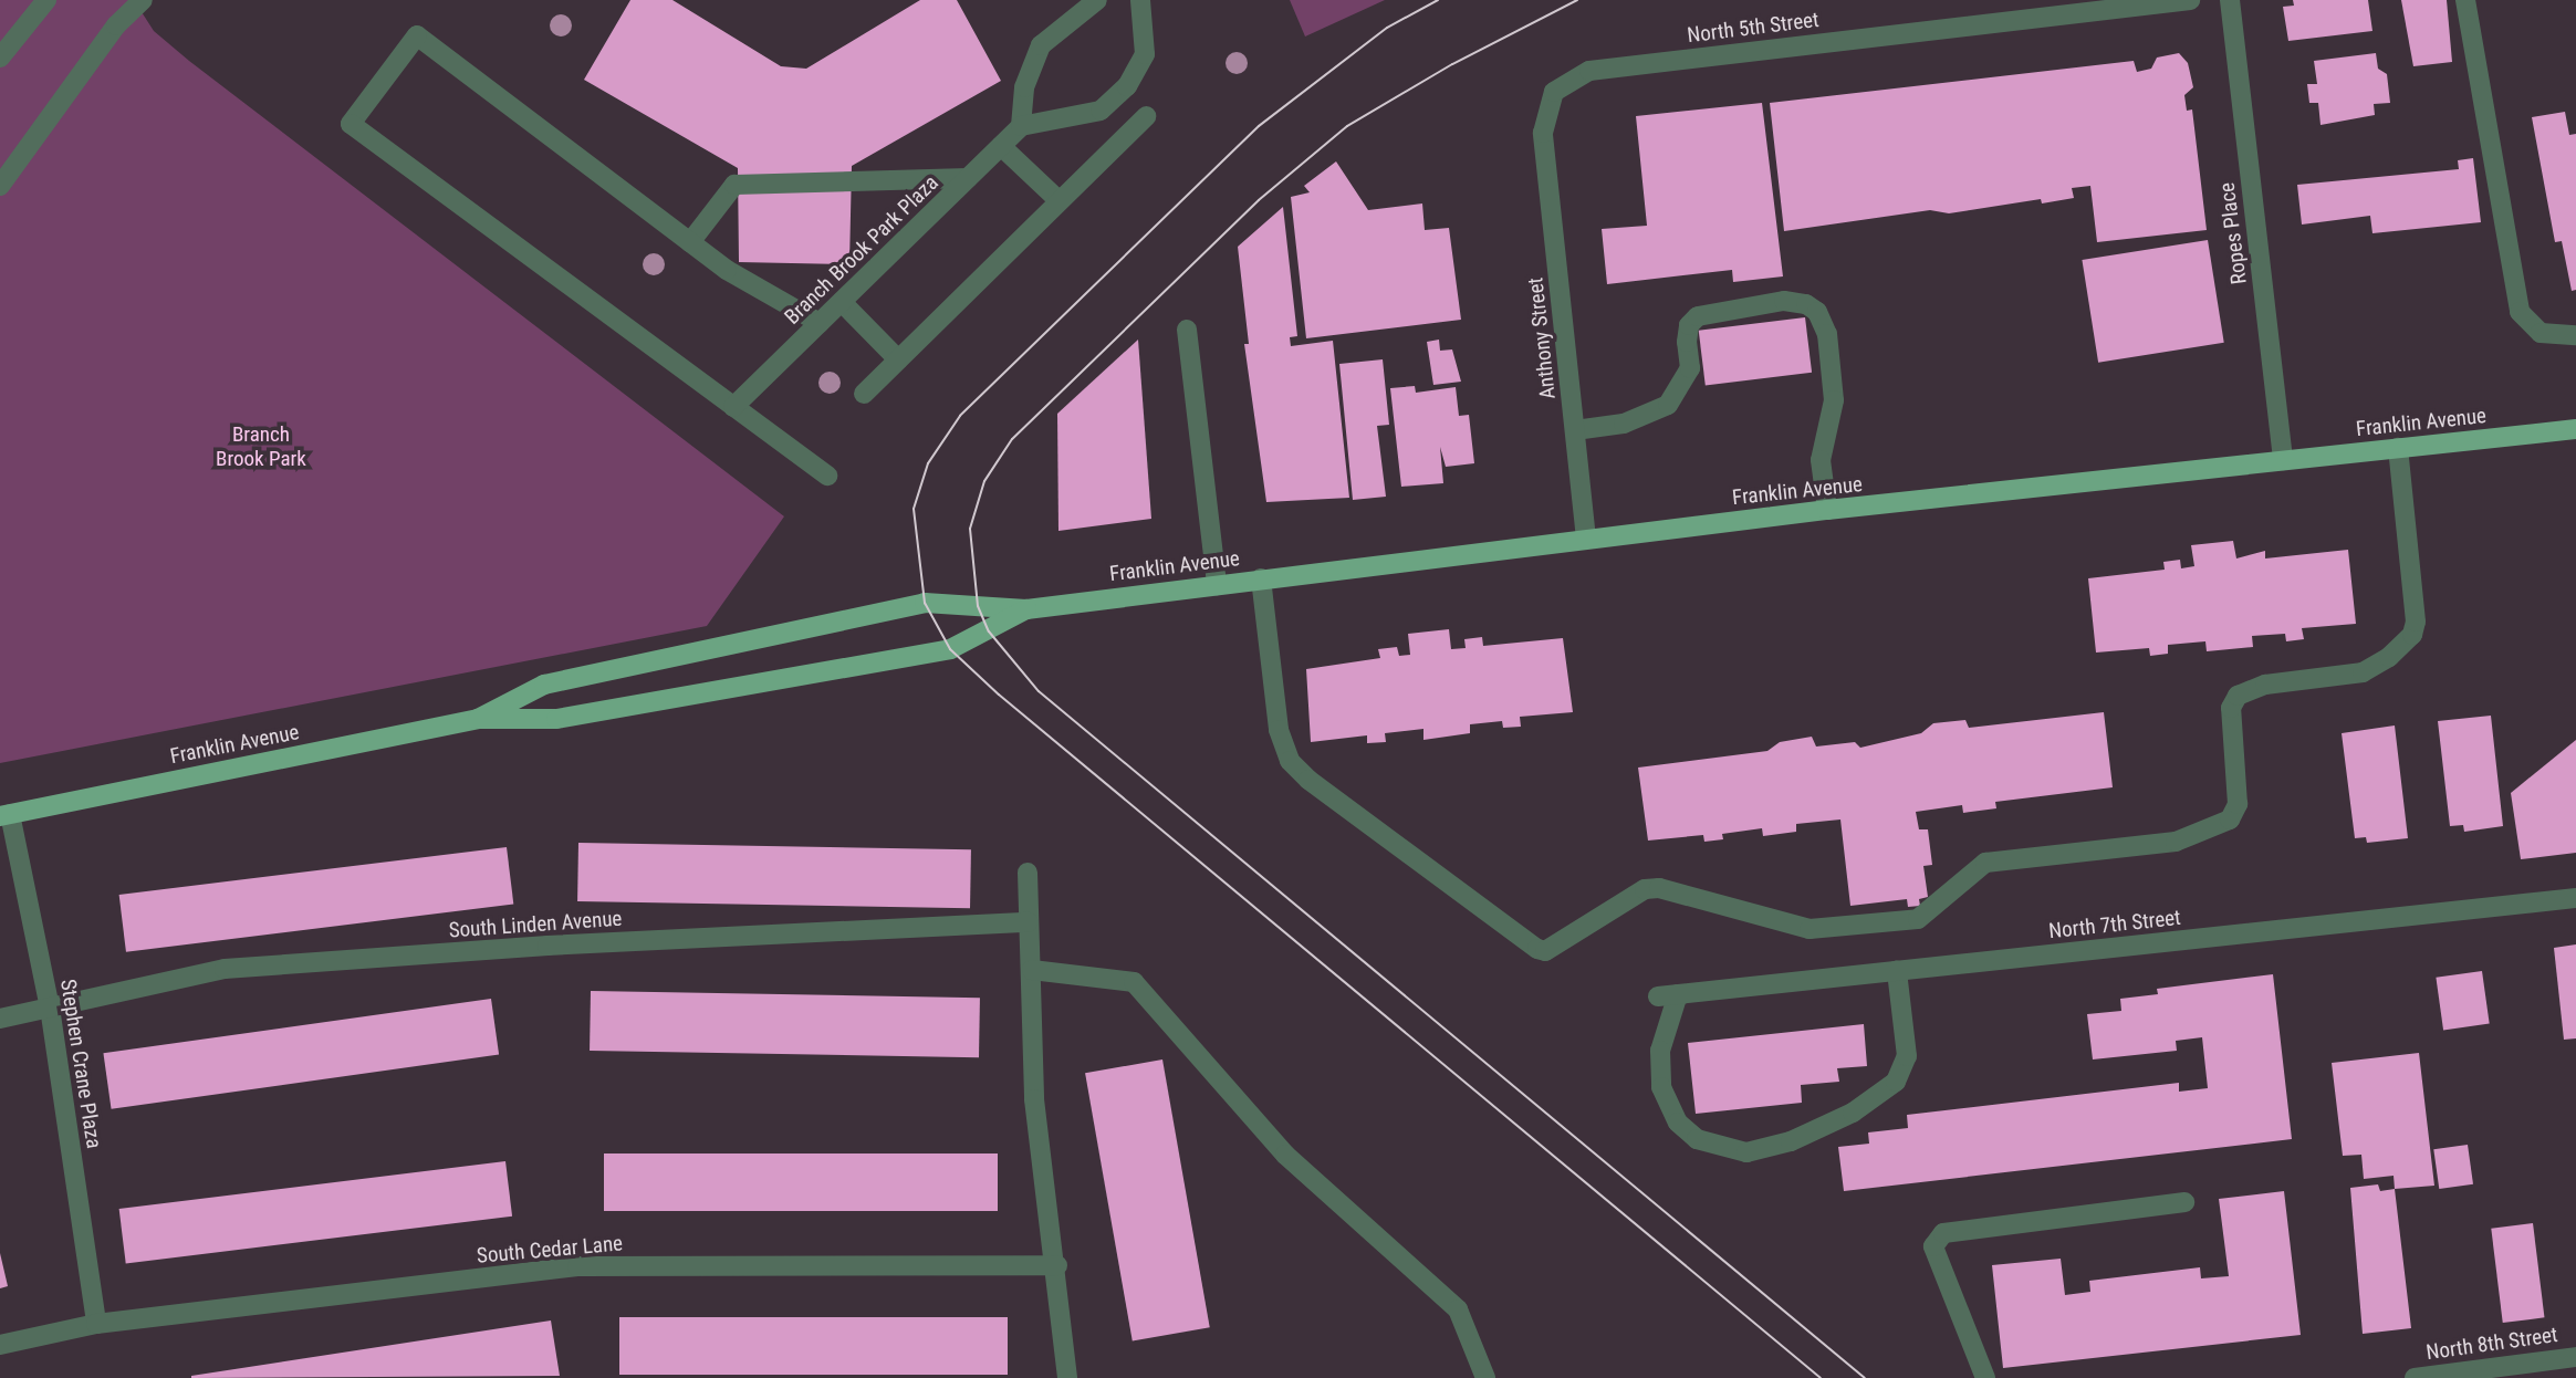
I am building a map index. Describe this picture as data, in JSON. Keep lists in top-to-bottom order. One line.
{"streets":{"main road":["Franklin Avenue"],"street":["North 5th Street","Ropes Place","Branch Brook Park Plaza","Anthony Street","South Linden Avenue","North 7th Street","Stephen Crane Plaza","South Cedar Lane","North 8th Street"]},"crossings":[["North 5th Street","Anthony Street"],["Ropes Place","Franklin Avenue"],["Anthony Street","Franklin Avenue"],["Franklin Avenue","Stephen Crane Plaza"],["South Linden Avenue","Stephen Crane Plaza"],["Stephen Crane Plaza","South Cedar Lane"]],"parks":["Branch Brook Park"]}
